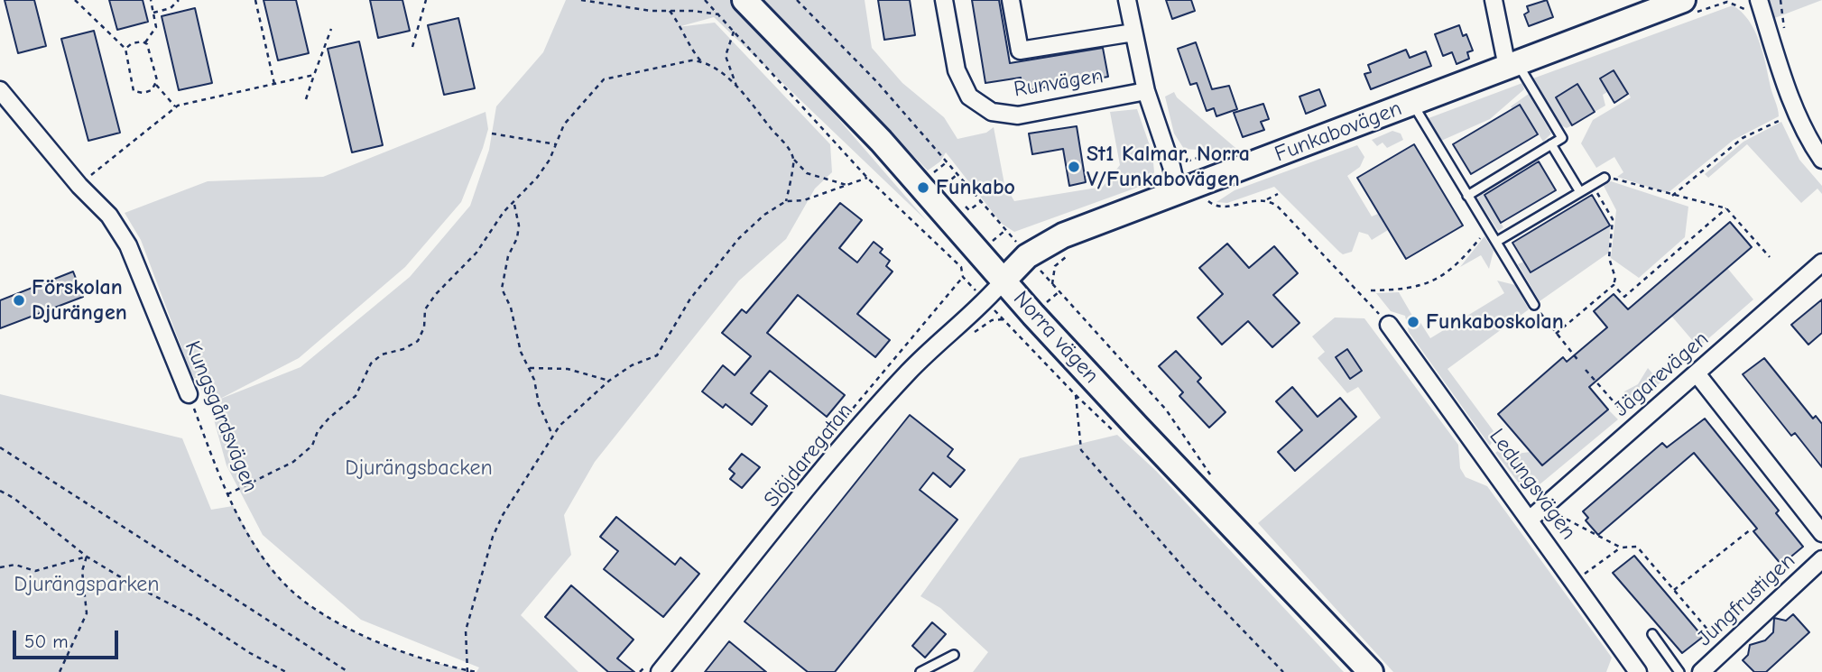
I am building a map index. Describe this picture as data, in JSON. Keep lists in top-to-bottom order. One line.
{"streets":{"main road":["Funkabovägen","Norra vägen"],"street":["Runvägen","Jägarevägen","Kungsgårdsvägen","Slöjdaregatan","Ledungsvägen","Jungfrustigen"]},"crossings":[["Funkabovägen","Norra vägen"],["Funkabovägen","Slöjdaregatan"],["Norra vägen","Slöjdaregatan"],["Jägarevägen","Ledungsvägen"]],"parks":["Djurängsbacken","Djurängsparken"],"places":["St1 Kalmar, Norra V/Funkabovägen","Funkabo","Förskolan Djurängen","Funkaboskolan"],"scale_bar":"50 m"}
